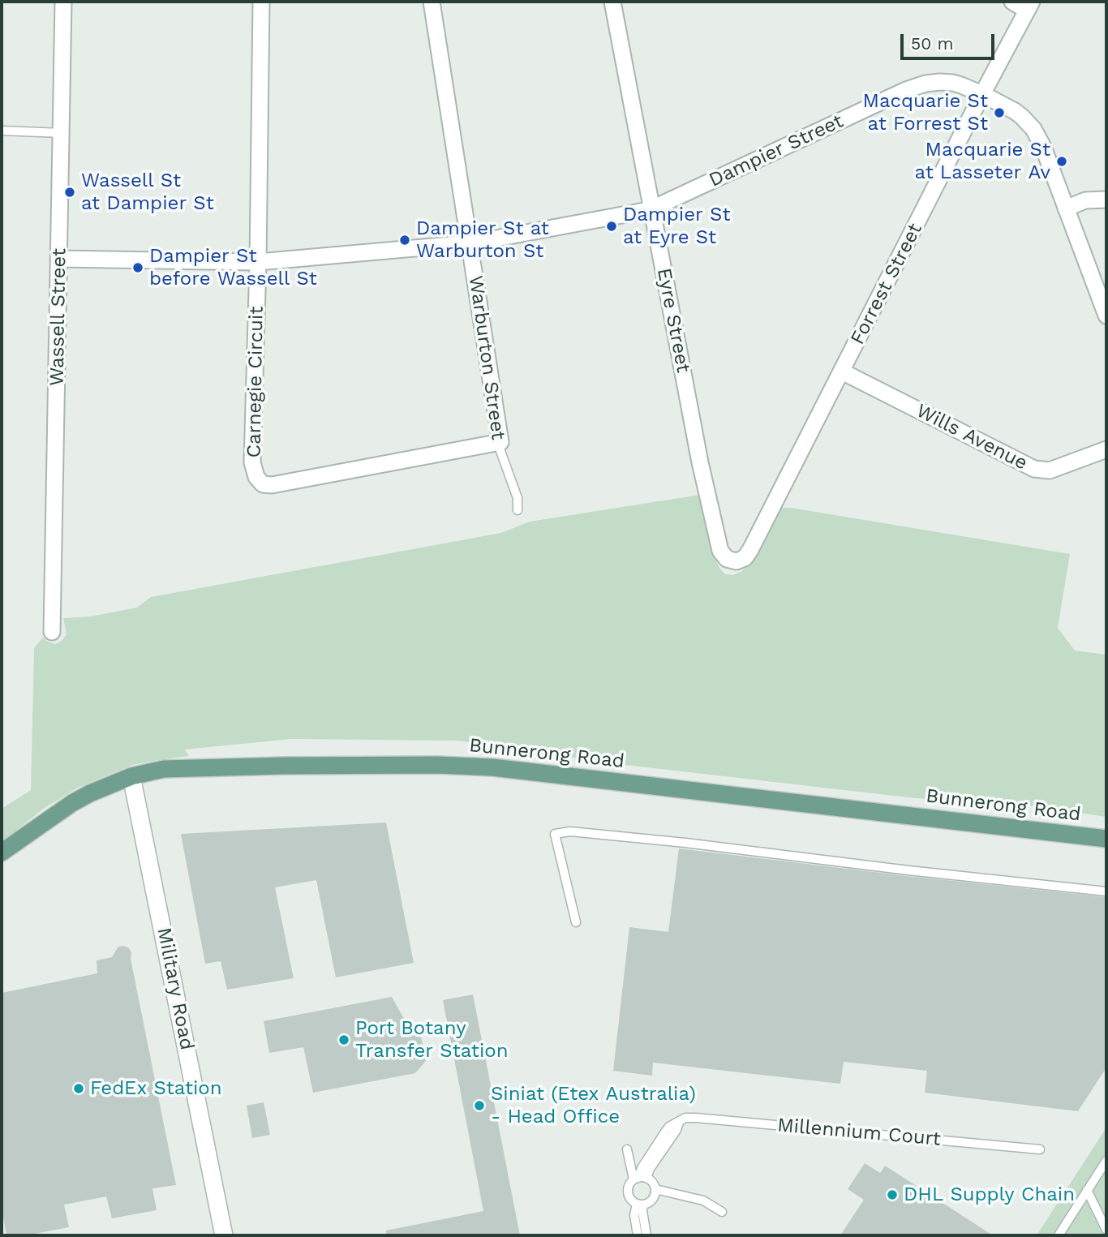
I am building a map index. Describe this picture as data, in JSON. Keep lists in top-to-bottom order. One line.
{"streets":{"main road":["Bunnerong Road"],"street":["Dampier Street","Forrest Street","Wassell Street","Eyre Street","Warburton Street","Carnegie Circuit","Wills Avenue","Military Road"],"lane":["Millennium Court"]},"crossings":[["Dampier Street","Forrest Street"],["Dampier Street","Wassell Street"],["Dampier Street","Eyre Street"],["Dampier Street","Warburton Street"],["Dampier Street","Carnegie Circuit"],["Forrest Street","Eyre Street"],["Forrest Street","Wills Avenue"],["Warburton Street","Carnegie Circuit"],["Bunnerong Road","Military Road"]],"places":["Macquarie St at Forrest St","Macquarie St at Lasseter Av","Wassell St at Dampier St","Dampier St at Eyre St","Dampier St at Warburton St","Dampier St before Wassell St","Port Botany Transfer Station","FedEx Station","Siniat (Etex Australia) - Head Office","DHL Supply Chain"],"scale_bar":"50 m"}
